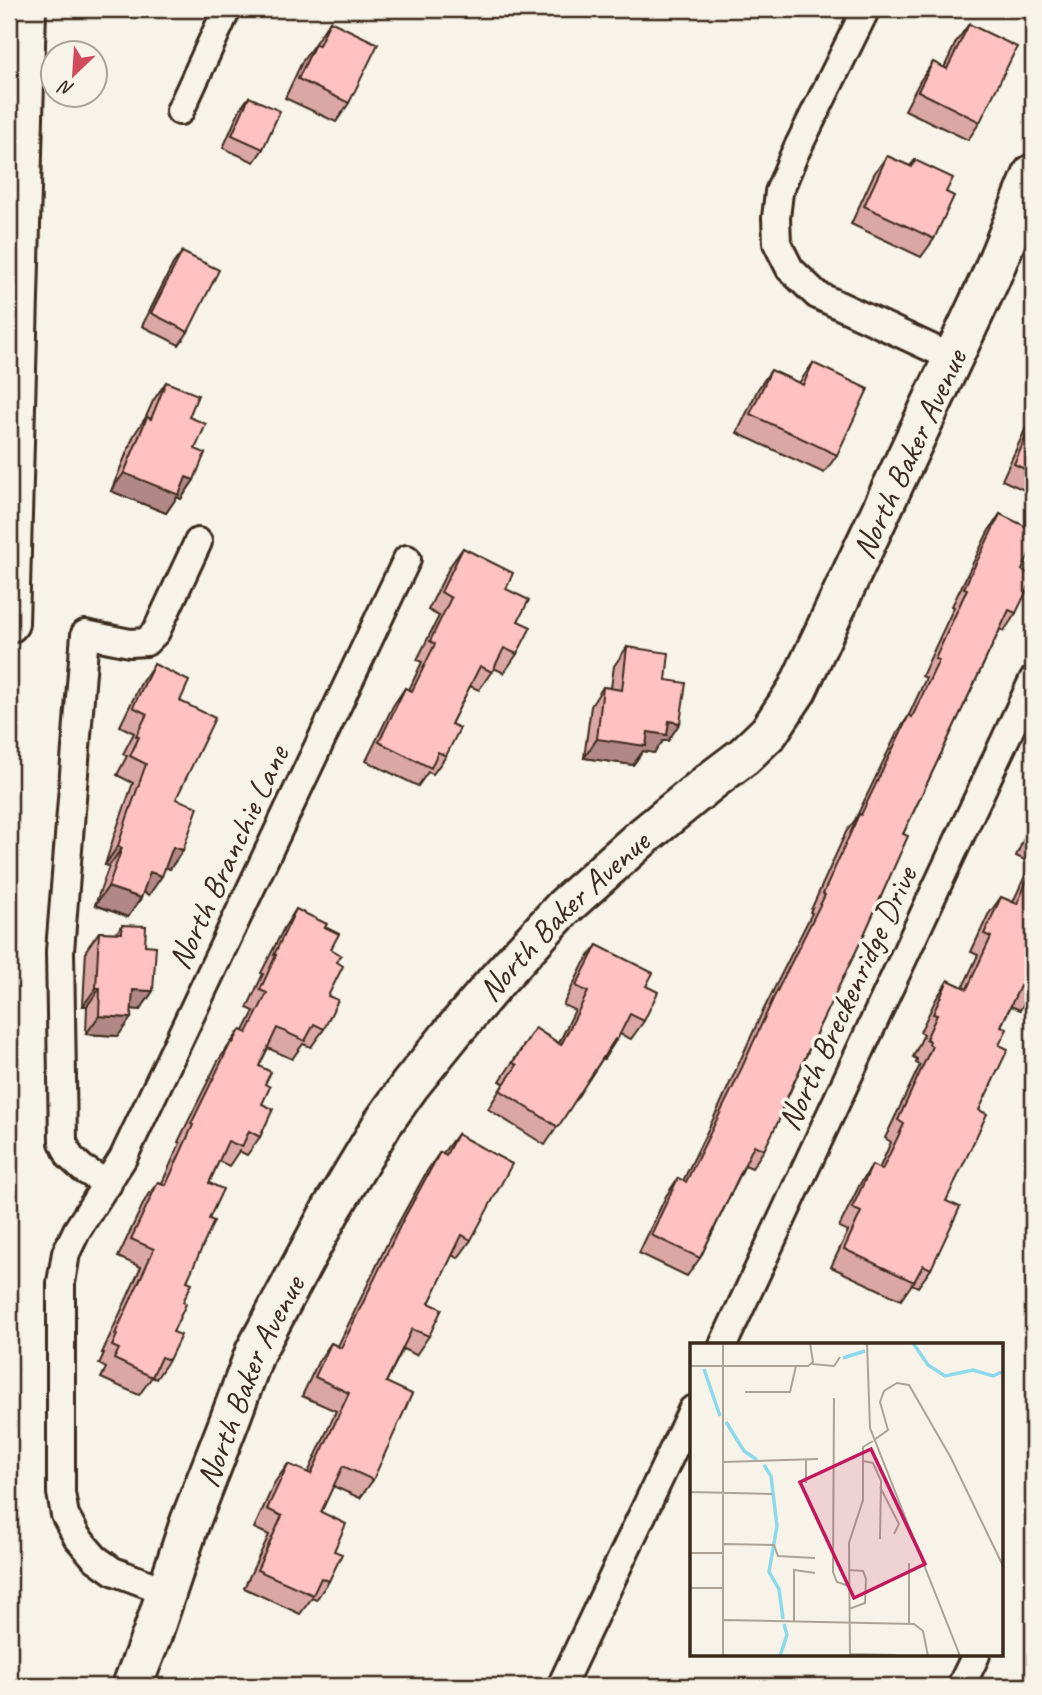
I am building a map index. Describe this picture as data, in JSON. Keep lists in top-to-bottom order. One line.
{"streets":{"main road":["North Baker Avenue"],"street":["North Branchie Lane","North Breckenridge Drive"]},"crossings":[["North Baker Avenue","North Branchie Lane"]],"north":"bottom left"}
